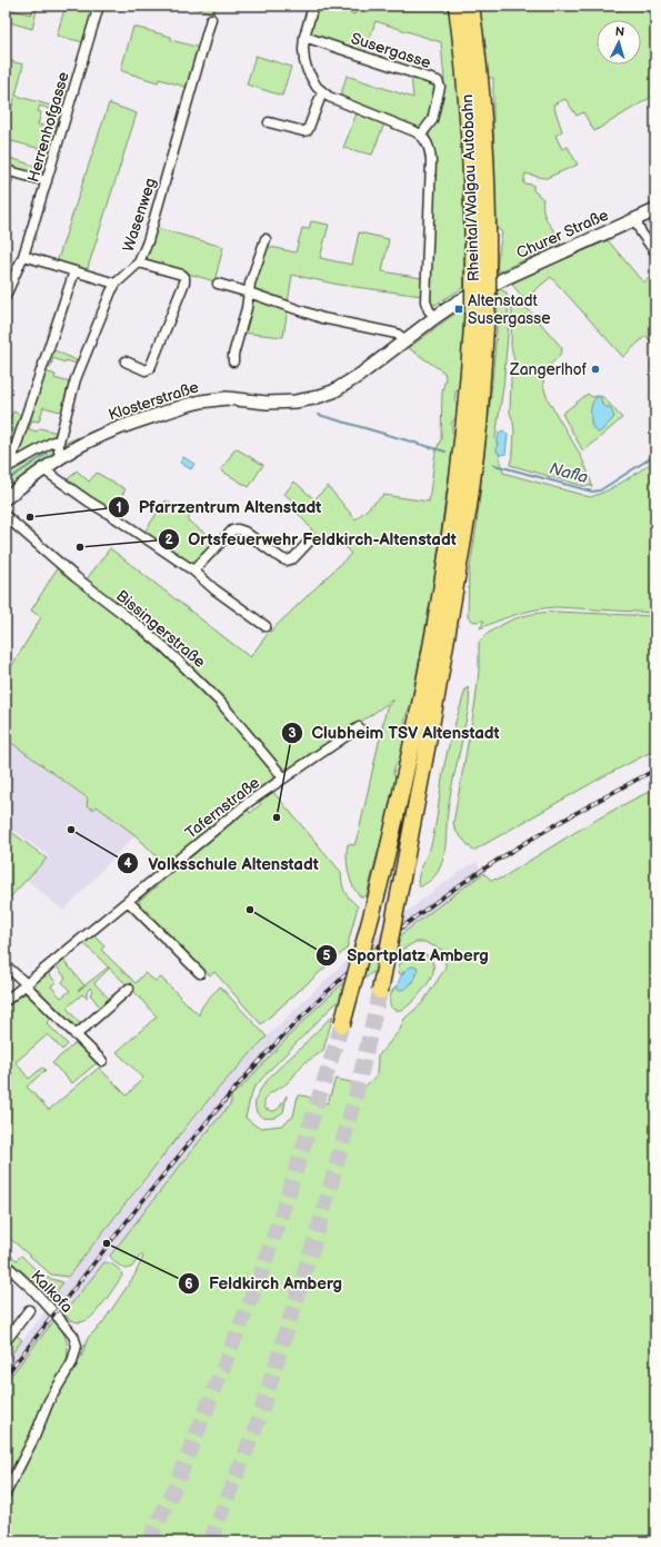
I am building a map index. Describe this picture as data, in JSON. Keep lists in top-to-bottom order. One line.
{"streets":{"highway":["Rheintal/Walgau Autobahn"],"main road":["Churer Straße","Klosterstraße"],"street":["Susergasse","Herrenhofgasse","Wasenweg","Bissingerstraße","Tafernstraße","Kalkofa"]},"crossings":[["Rheintal/Walgau Autobahn","Churer Straße"],["Rheintal/Walgau Autobahn","Klosterstraße"],["Wasenweg","Klosterstraße"],["Churer Straße","Klosterstraße"],["Bissingerstraße","Tafernstraße"]],"water":["Nafla"],"places":{"transit":["Altenstadt Susergasse"],"other":["Zangerlhof","Pfarrzentrum Altenstadt","Ortsfeuerwehr Feldkirch-Altenstadt","Clubheim TSV Altenstadt","Volksschule Altenstadt","Sportplatz Amberg","Feldkirch Amberg"]},"north":"top"}
